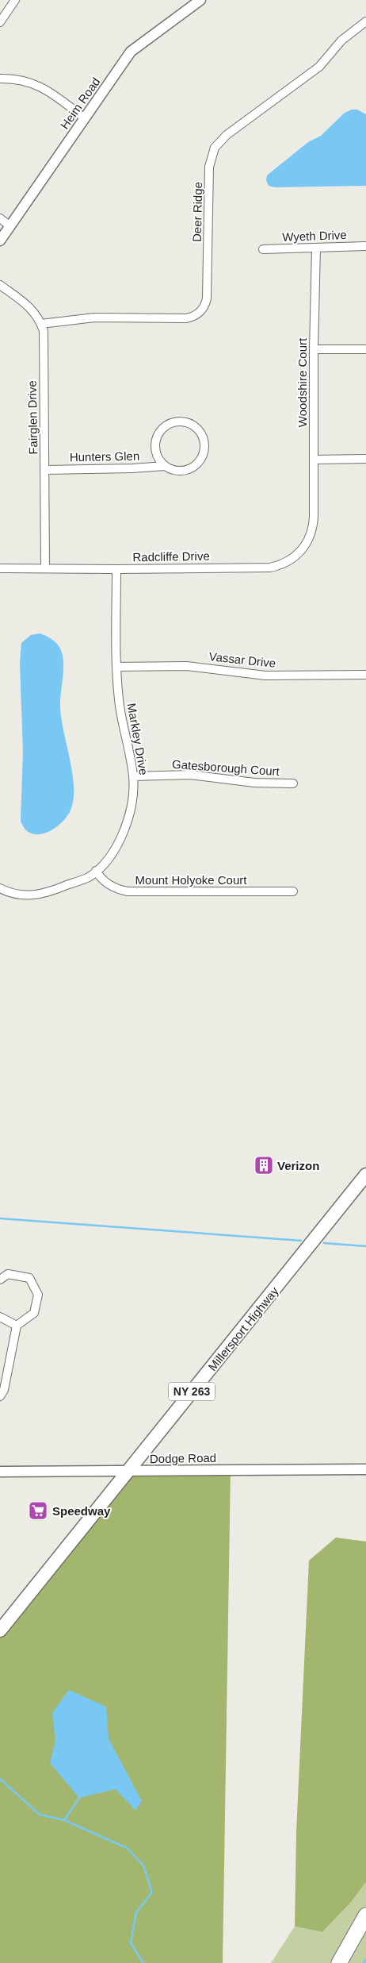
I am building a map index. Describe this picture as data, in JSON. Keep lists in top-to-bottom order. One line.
{"streets":{"main road":["Millersport Highway","NY 263"],"street":["Heim Road","Deer Ridge","Wyeth Drive","Woodshire Court","Fairglen Drive","Hunters Glen","Radcliffe Drive","Vassar Drive","Markley Drive","Gatesborough Court","Mount Holyoke Court","Dodge Road"]},"crossings":[["Deer Ridge","Fairglen Drive"],["Wyeth Drive","Woodshire Court"],["Woodshire Court","Radcliffe Drive"],["Fairglen Drive","Hunters Glen"],["Fairglen Drive","Radcliffe Drive"],["Radcliffe Drive","Markley Drive"],["Vassar Drive","Markley Drive"],["Markley Drive","Gatesborough Court"],["Markley Drive","Mount Holyoke Court"],["Millersport Highway","Dodge Road"]],"places":{"building":["Verizon"],"supermarket":["Speedway"]}}
